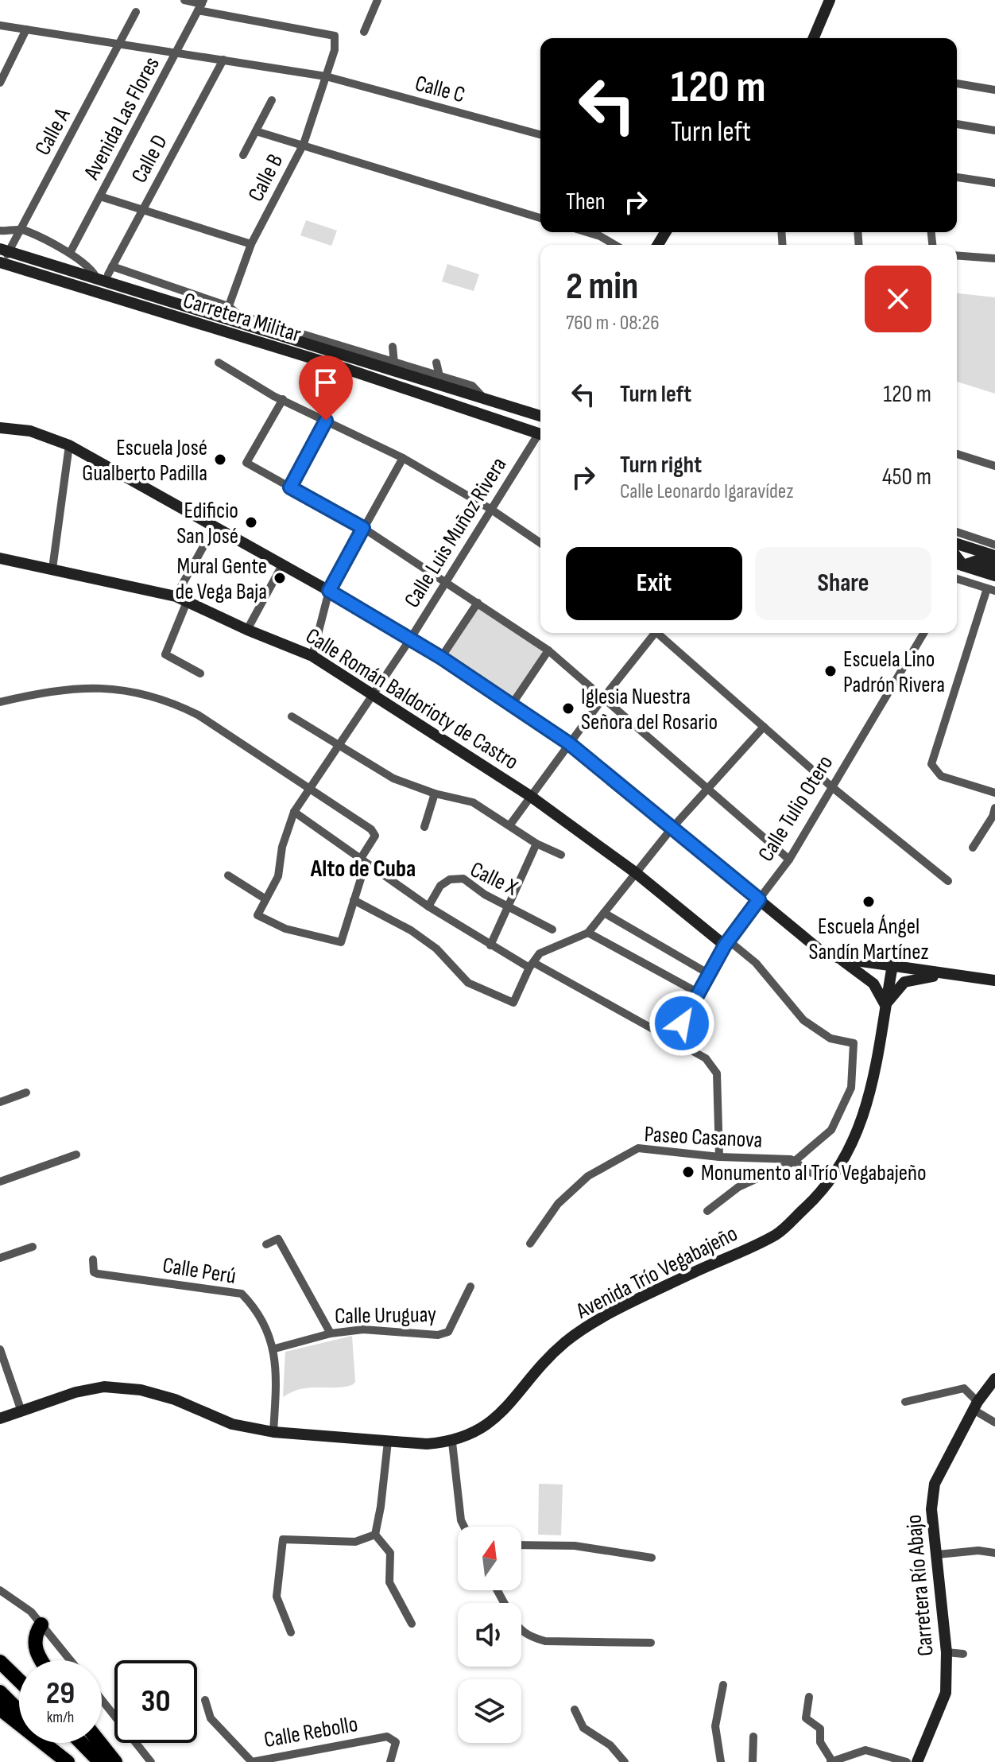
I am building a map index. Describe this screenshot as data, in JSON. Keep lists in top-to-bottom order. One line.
{"streets":{"street":["Calle C","Avenida Las Flores","Calle A","Calle D","Calle B","Carretera Militar","Calle Luis Muñoz Rivera","Calle Román Baldorioty de Castro","Calle Tulio Otero","Calle X","Paseo Casanova","Calle Perú","Avenida Trío Vegabajeño","Calle Uruguay","Carretera Río Abajo","Calle Rebollo"]},"crossings":[["Calle C","Avenida Las Flores"],["Calle C","Calle A"],["Calle C","Calle D"],["Calle C","Calle B"],["Avenida Las Flores","Calle B"],["Calle A","Carretera Militar"],["Calle D","Carretera Militar"],["Calle B","Carretera Militar"],["Calle Luis Muñoz Rivera","Calle Román Baldorioty de Castro"],["Calle Román Baldorioty de Castro","Calle Tulio Otero"],["Paseo Casanova","Avenida Trío Vegabajeño"],["Calle Perú","Avenida Trío Vegabajeño"],["Calle Perú","Calle Uruguay"]],"districts":["Alto de Cuba"],"places":["Escuela José Gualberto Padilla","Edificio San José","Mural Gente de Vega Baja","Escuela Lino Padrón Rivera","Iglesia Nuestra Señora del Rosario","Escuela Ángel Sandín Martínez","Monumento al Trío Vegabajeño"],"north":"top","page":{"turn":["120 m","Turn left"],"then":"Then","heading":["2 min","760 m · 08:26"],"list":[{"name":"Turn left","value":"120 m"},{"name":"Turn right","note":"Calle Leonardo Igaravídez","value":"450 m"}],"buttons":["Exit","Share"],"speed":"29 km/h","limit":"30"}}
